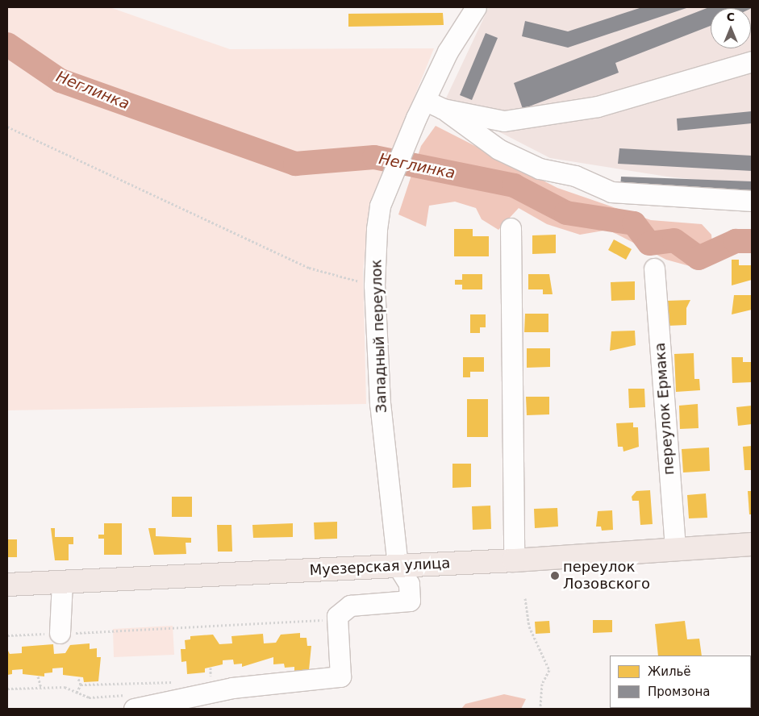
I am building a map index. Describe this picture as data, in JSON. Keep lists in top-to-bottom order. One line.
{"streets":{"main road":["Муезерская улица"],"street":["Западный переулок","переулок Ермака"]},"crossings":[["Западный переулок","Муезерская улица"],["переулок Ермака","Муезерская улица"]],"water":["Неглинка"],"places":["переулок Лозовского"],"legend":["Жильё","Промзона"],"north":"top"}
